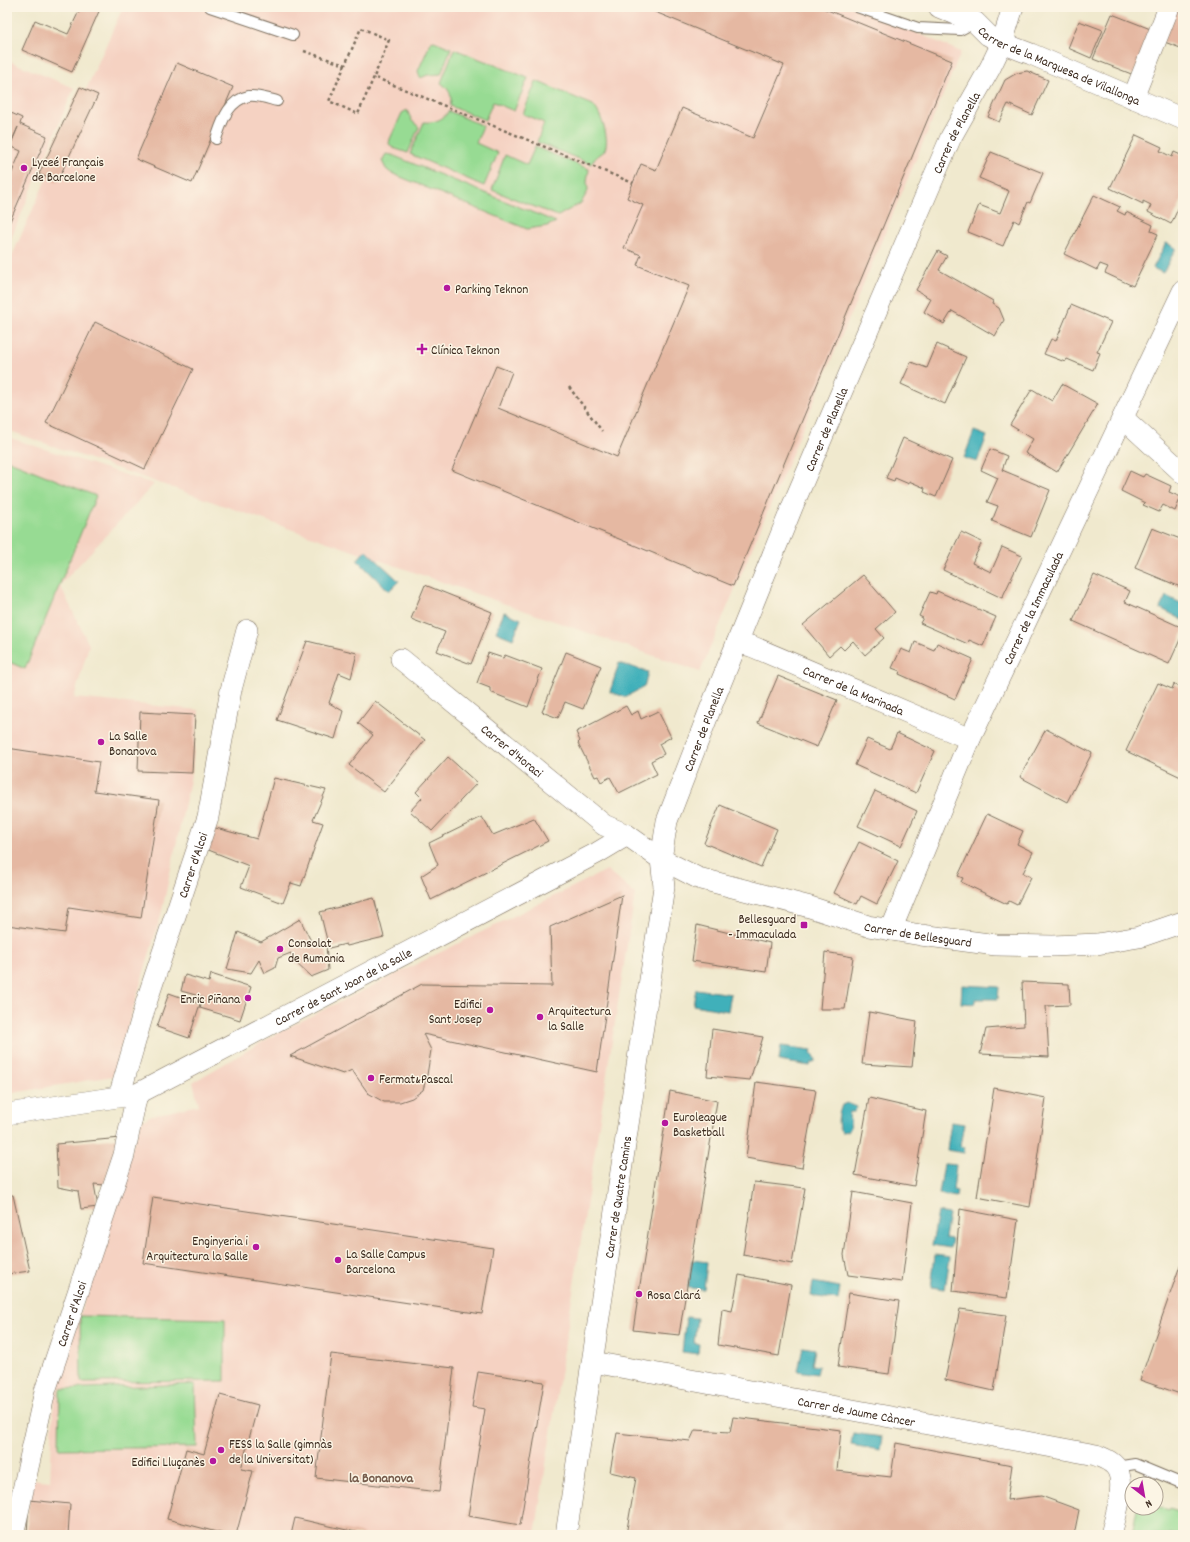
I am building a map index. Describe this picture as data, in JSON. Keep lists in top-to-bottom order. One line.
{"streets":{"street":["Carrer de la Marquesa de Vilallonga","Carrer de Planella","Carrer de la Immaculada","Carrer de la Marinada","Carrer d'Horaci","Carrer d'Alcoi","Carrer de Bellesguard","Carrer de Sant Joan de la Salle","Carrer de Quatre Camins","Carrer de Jaume Càncer"]},"crossings":[["Carrer de la Marquesa de Vilallonga","Carrer de Planella"],["Carrer de Planella","Carrer de la Marinada"],["Carrer de Planella","Carrer de Bellesguard"],["Carrer de Planella","Carrer de Quatre Camins"],["Carrer de la Immaculada","Carrer de la Marinada"],["Carrer de la Immaculada","Carrer de Bellesguard"],["Carrer d'Horaci","Carrer de Sant Joan de la Salle"],["Carrer d'Alcoi","Carrer de Sant Joan de la Salle"],["Carrer de Bellesguard","Carrer de Quatre Camins"],["Carrer de Quatre Camins","Carrer de Jaume Càncer"]],"districts":["la Bonanova"],"places":{"other":["Lyceé Français de Barcelone","Parking Teknon","La Salle Bonanova","Consolat de Rumania","Enric Piñana","Edifici Sant Josep","Arquitectura la Salle","Fermat&Pascal","Euroleague Basketball","Enginyeria i Arquitectura la Salle","La Salle Campus Barcelona","Rosa Clará","FESS la Salle (gimnàs de la Universitat)","Edifici Lluçanès"],"health":["Clínica Teknon"],"transit":["Bellesguard - Immaculada"]},"north":"bottom right"}
